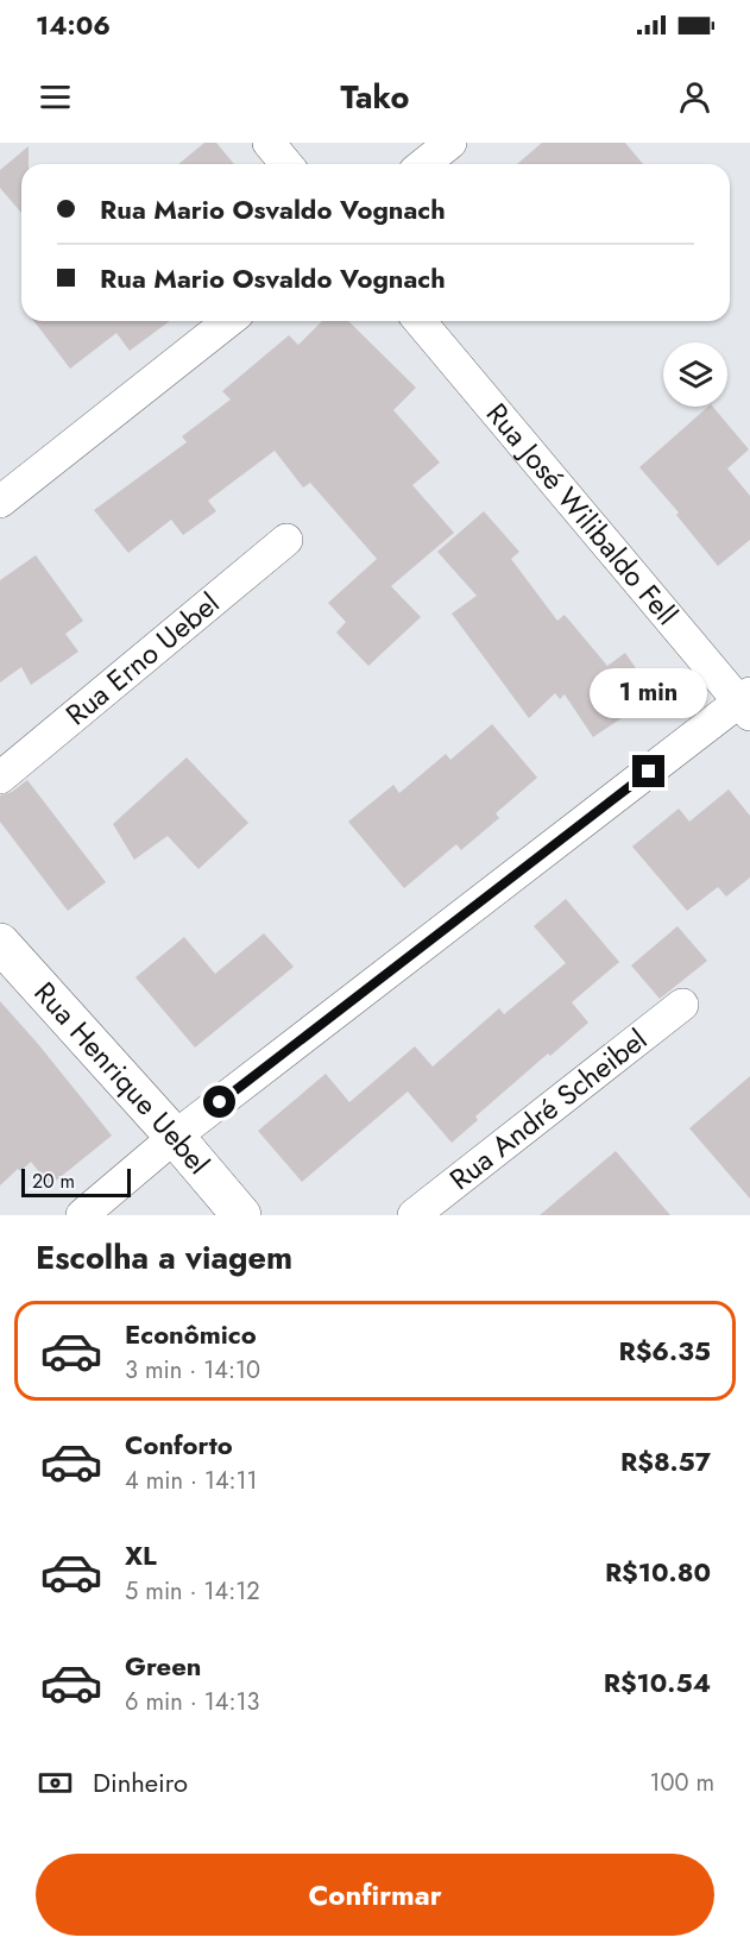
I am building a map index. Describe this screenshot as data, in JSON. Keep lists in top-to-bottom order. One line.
{"streets":{"street":["Rua José Wilibaldo Fell","Rua Erno Uebel","Rua Henrique Uebel","Rua André Scheibel"]},"scale_bar":"20 m","page":{"status":"14:06","header":"Tako","banner":["Rua Mario Osvaldo Vognach","Rua Mario Osvaldo Vognach"],"bubble":"1 min","scale":"20 m","heading":"Escolha a viagem","list":[{"name":"Econômico","note":"3 min · 14:10","value":"R$6.35"},{"name":"Conforto","note":"4 min · 14:11","value":"R$8.57"},{"name":"XL","note":"5 min · 14:12","value":"R$10.80"},{"name":"Green","note":"6 min · 14:13","value":"R$10.54"}],"pay":["Dinheiro","100 m"],"buttons":"Confirmar"}}
